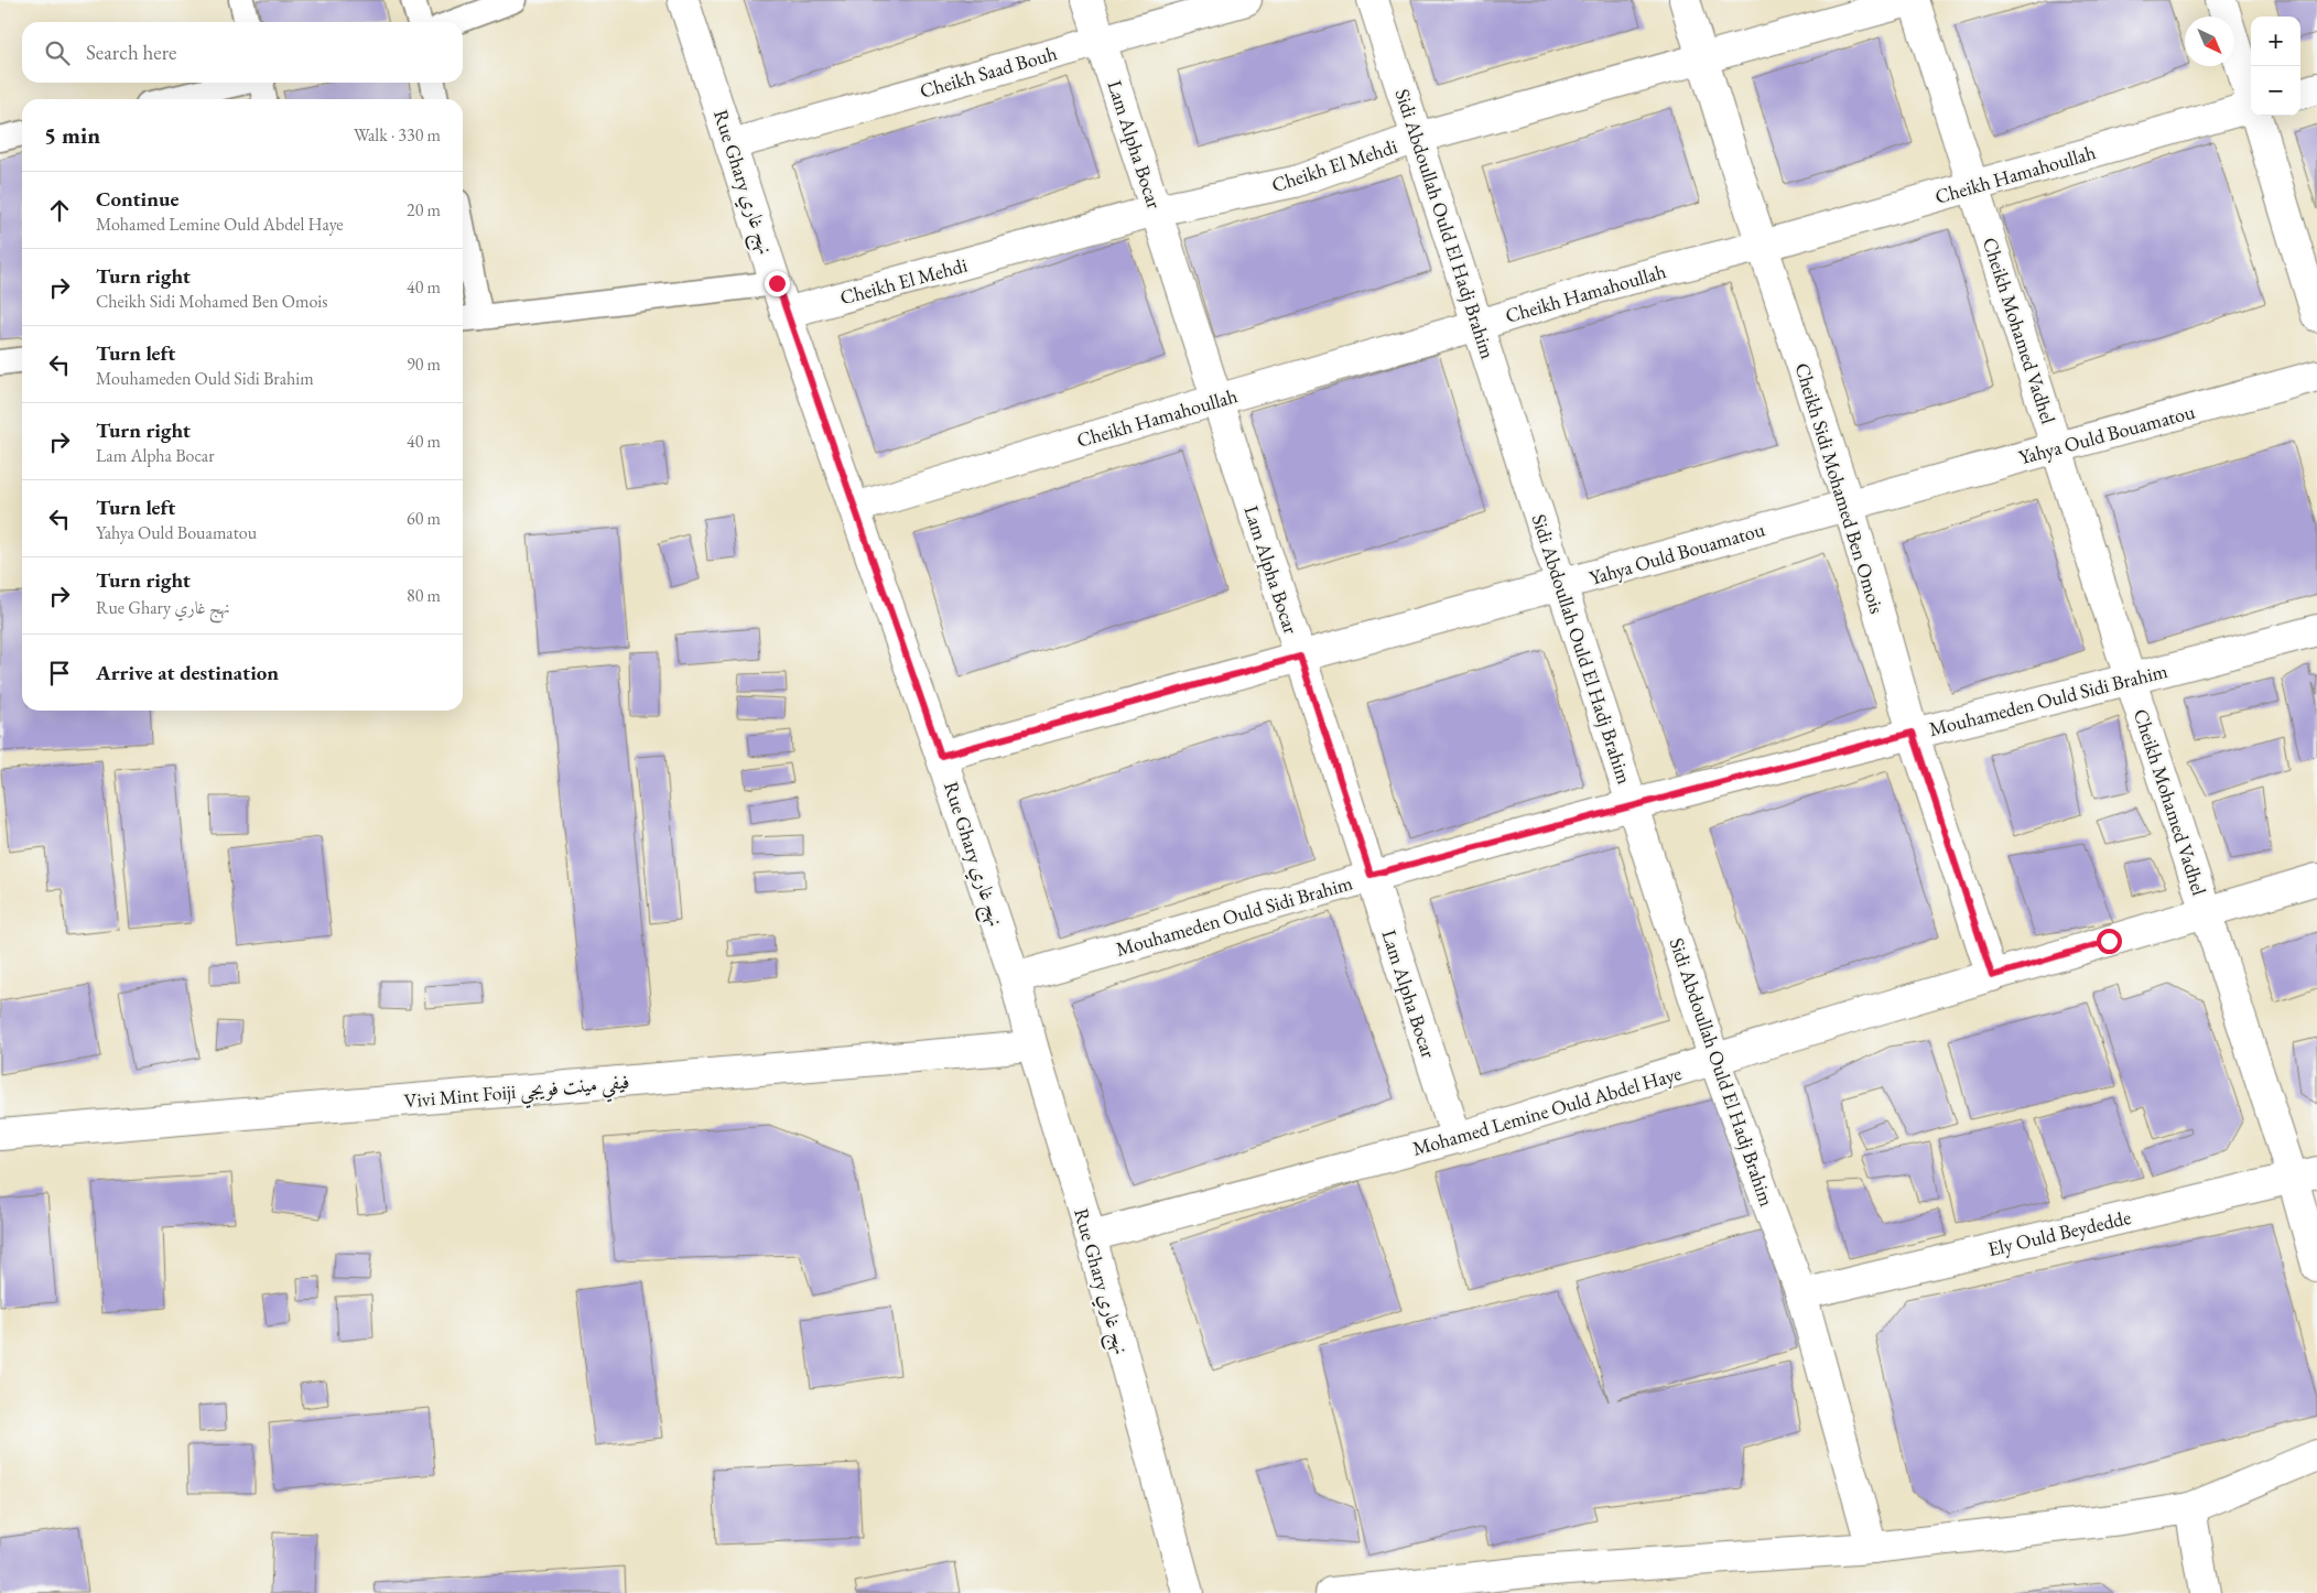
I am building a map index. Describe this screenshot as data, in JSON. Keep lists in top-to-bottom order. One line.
{"streets":{"street":["Cheikh Saad Bouh","Lam Alpha Bocar","Cheikh El Mehdi","Cheikh Hamahoullah","Rue Ghary نهج غاري","Sidi Abdoullah Ould El Hadj Brahim","Cheikh Mohamed Vadhel","Yahya Ould Bouamatou","Cheikh Sidi Mohamed Ben Omois","Mouhameden Ould Sidi Brahim","Vivi Mint Foiji فيفي مينت فويجي","Mohamed Lemine Ould Abdel Haye","Ely Ould Beydedde"]},"crossings":[["Cheikh Saad Bouh","Lam Alpha Bocar"],["Cheikh Saad Bouh","Rue Ghary نهج غاري"],["Lam Alpha Bocar","Cheikh El Mehdi"],["Lam Alpha Bocar","Cheikh Hamahoullah"],["Lam Alpha Bocar","Yahya Ould Bouamatou"],["Lam Alpha Bocar","Mouhameden Ould Sidi Brahim"],["Lam Alpha Bocar","Mohamed Lemine Ould Abdel Haye"],["Cheikh El Mehdi","Rue Ghary نهج غاري"],["Cheikh El Mehdi","Sidi Abdoullah Ould El Hadj Brahim"],["Cheikh El Mehdi","Cheikh Mohamed Vadhel"],["Cheikh El Mehdi","Cheikh Sidi Mohamed Ben Omois"],["Cheikh Hamahoullah","Rue Ghary نهج غاري"],["Cheikh Hamahoullah","Sidi Abdoullah Ould El Hadj Brahim"],["Cheikh Hamahoullah","Cheikh Mohamed Vadhel"],["Cheikh Hamahoullah","Cheikh Sidi Mohamed Ben Omois"],["Rue Ghary نهج غاري","Yahya Ould Bouamatou"],["Rue Ghary نهج غاري","Mouhameden Ould Sidi Brahim"],["Rue Ghary نهج غاري","Vivi Mint Foiji فيفي مينت فويجي"],["Rue Ghary نهج غاري","Mohamed Lemine Ould Abdel Haye"],["Sidi Abdoullah Ould El Hadj Brahim","Yahya Ould Bouamatou"],["Sidi Abdoullah Ould El Hadj Brahim","Mouhameden Ould Sidi Brahim"],["Sidi Abdoullah Ould El Hadj Brahim","Mohamed Lemine Ould Abdel Haye"],["Sidi Abdoullah Ould El Hadj Brahim","Ely Ould Beydedde"],["Cheikh Mohamed Vadhel","Yahya Ould Bouamatou"],["Cheikh Mohamed Vadhel","Mouhameden Ould Sidi Brahim"],["Cheikh Mohamed Vadhel","Mohamed Lemine Ould Abdel Haye"],["Cheikh Mohamed Vadhel","Ely Ould Beydedde"],["Yahya Ould Bouamatou","Cheikh Sidi Mohamed Ben Omois"],["Cheikh Sidi Mohamed Ben Omois","Mouhameden Ould Sidi Brahim"],["Cheikh Sidi Mohamed Ben Omois","Mohamed Lemine Ould Abdel Haye"]],"north":"bottom right","page":{"map_buttons":["+","−"],"search":"Search here","heading":["5 min","Walk · 330 m"],"list":[["Continue","Mohamed Lemine Ould Abdel Haye","20 m"],["Turn right","Cheikh Sidi Mohamed Ben Omois","40 m"],["Turn left","Mouhameden Ould Sidi Brahim","90 m"],["Turn right","Lam Alpha Bocar","40 m"],["Turn left","Yahya Ould Bouamatou","60 m"],["Turn right","Rue Ghary نهج غاري","80 m"],"Arrive at destination"]}}
